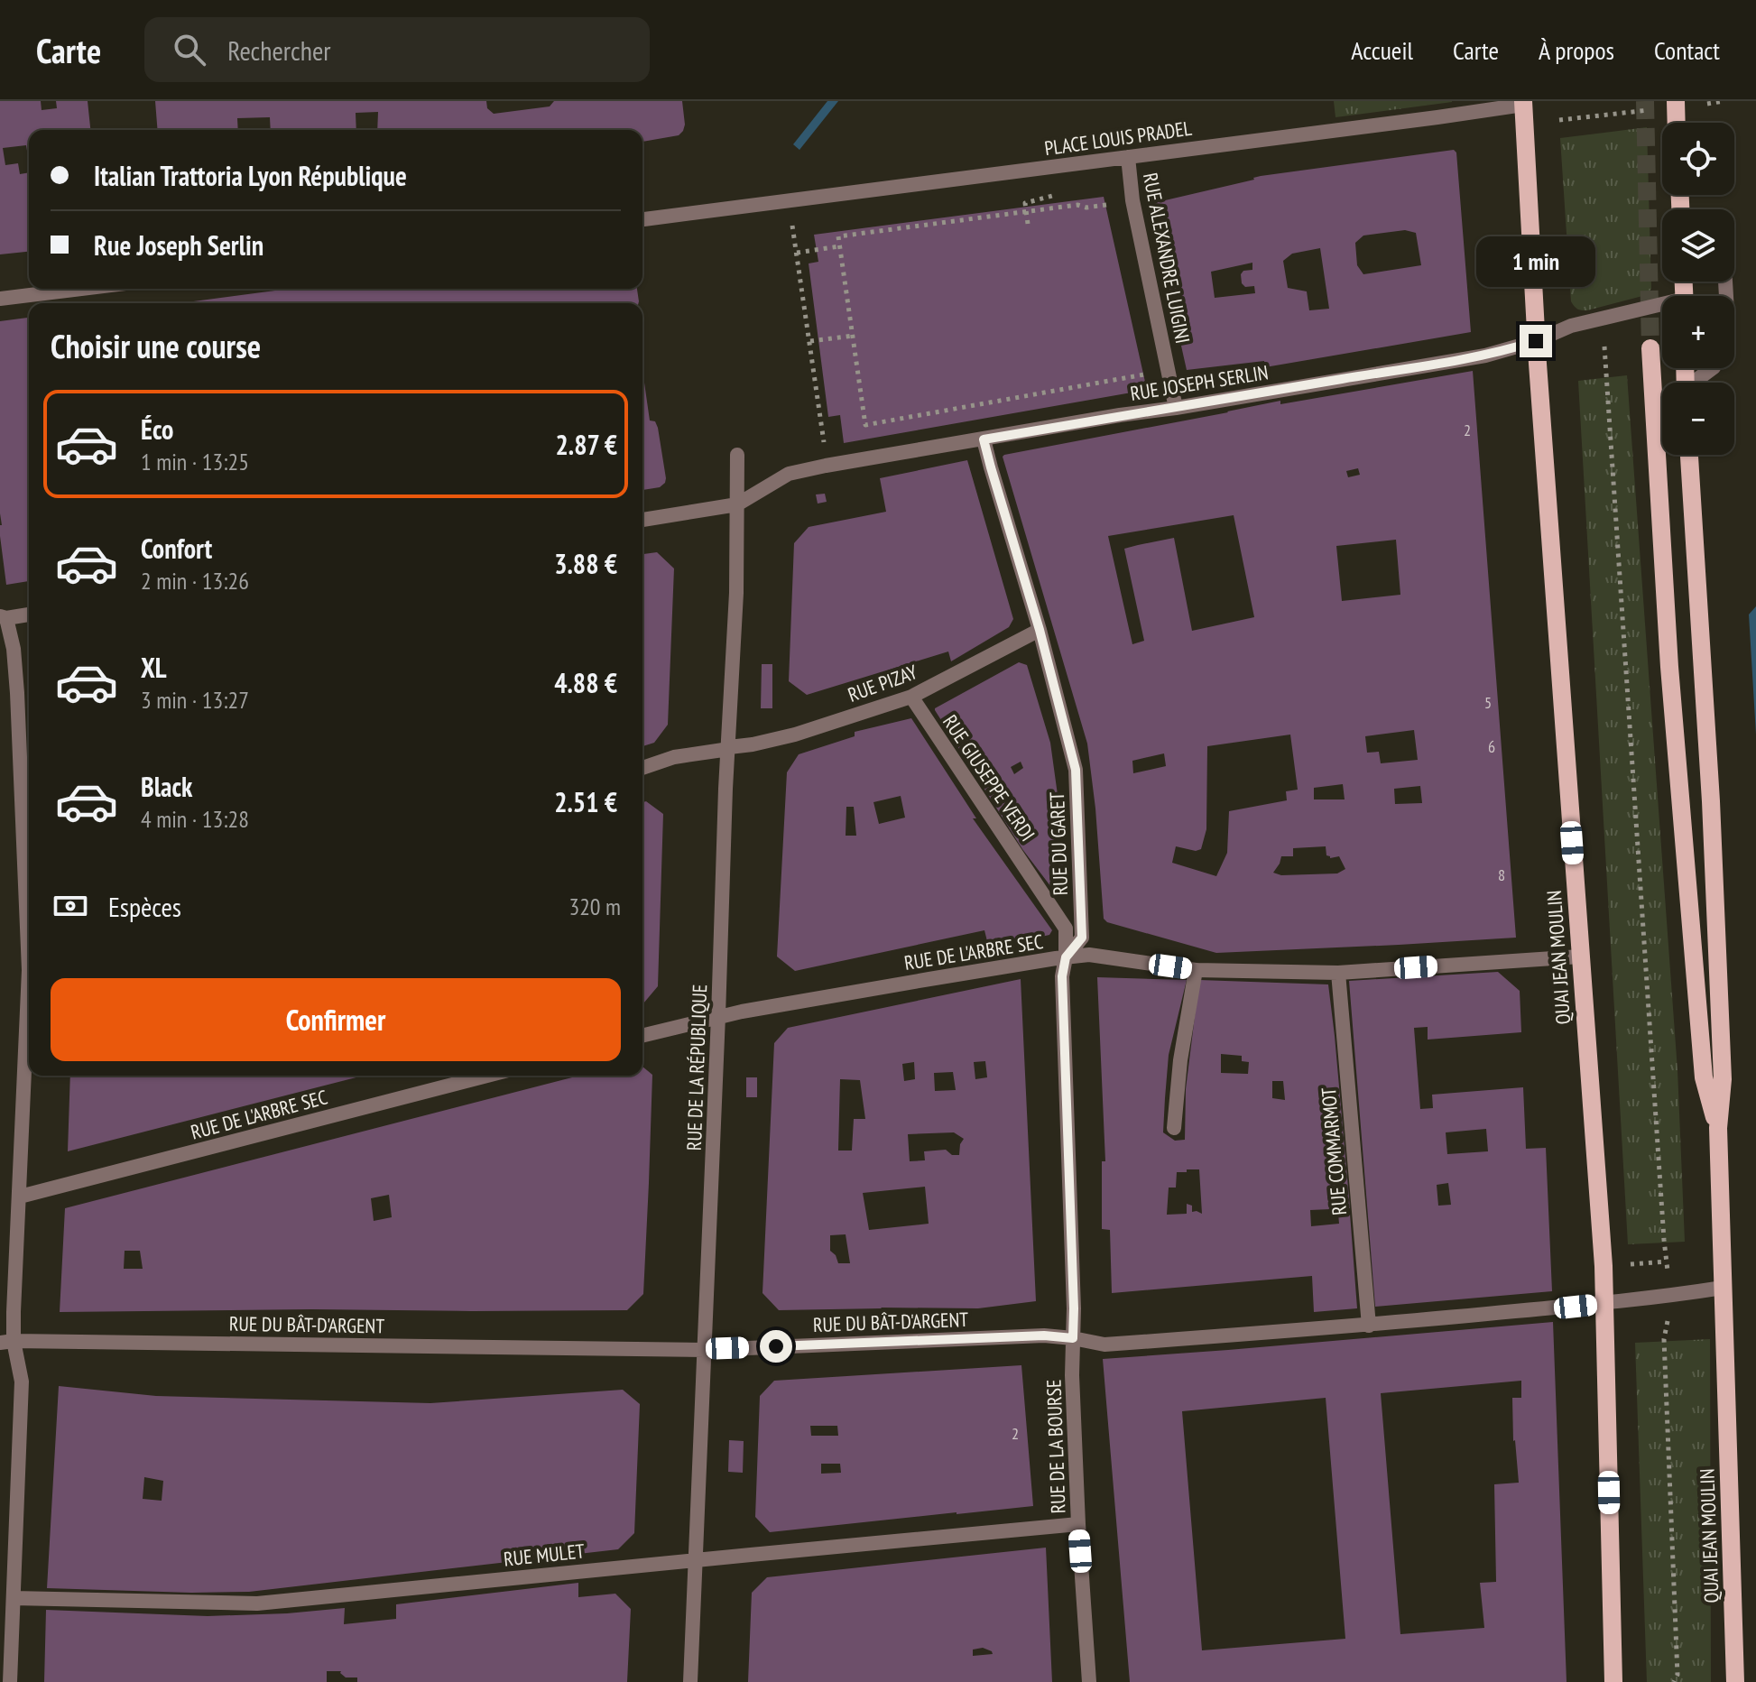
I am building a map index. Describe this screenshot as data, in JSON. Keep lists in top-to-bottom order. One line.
{"streets":{"main road":["QUAI JEAN MOULIN"],"street":["PLACE LOUIS PRADEL","RUE ALEXANDRE LUIGINI","RUE JOSEPH SERLIN","RUE PIZAY","RUE GIUSEPPE VERDI","RUE DU GARET","RUE DE L'ARBRE SEC","RUE DE LA RÉPUBLIQUE","RUE COMMARMOT","RUE DU BÂT-D'ARGENT","RUE DE LA BOURSE","RUE MULET"]},"crossings":[["PLACE LOUIS PRADEL","RUE ALEXANDRE LUIGINI"],["PLACE LOUIS PRADEL","QUAI JEAN MOULIN"],["RUE ALEXANDRE LUIGINI","RUE JOSEPH SERLIN"],["RUE JOSEPH SERLIN","RUE DU GARET"],["RUE JOSEPH SERLIN","QUAI JEAN MOULIN"],["RUE JOSEPH SERLIN","RUE DE LA RÉPUBLIQUE"],["RUE PIZAY","RUE GIUSEPPE VERDI"],["RUE PIZAY","RUE DU GARET"],["RUE PIZAY","RUE DE LA RÉPUBLIQUE"],["RUE GIUSEPPE VERDI","RUE DU GARET"],["RUE GIUSEPPE VERDI","RUE DE L'ARBRE SEC"],["RUE DU GARET","RUE DE L'ARBRE SEC"],["RUE DU GARET","RUE DU BÂT-D'ARGENT"],["RUE DU GARET","RUE DE LA BOURSE"],["RUE DE L'ARBRE SEC","QUAI JEAN MOULIN"],["RUE DE L'ARBRE SEC","RUE DE LA RÉPUBLIQUE"],["RUE DE L'ARBRE SEC","RUE COMMARMOT"],["QUAI JEAN MOULIN","RUE DU BÂT-D'ARGENT"],["RUE DE LA RÉPUBLIQUE","RUE DU BÂT-D'ARGENT"],["RUE DE LA RÉPUBLIQUE","RUE MULET"],["RUE COMMARMOT","RUE DU BÂT-D'ARGENT"],["RUE DU BÂT-D'ARGENT","RUE DE LA BOURSE"],["RUE DE LA BOURSE","RUE MULET"]],"house_numbers":["2","5","6","8","2"],"page":{"header":"Carte","search":"Rechercher","nav":["Accueil","Carte","À propos","Contact"],"map_buttons":["+","−"],"banner":["Italian Trattoria Lyon République","Rue Joseph Serlin"],"bubble":"1 min","heading":"Choisir une course","list":[{"name":"Éco","note":"1 min · 13:25","value":"2.87 €"},{"name":"Confort","note":"2 min · 13:26","value":"3.88 €"},{"name":"XL","note":"3 min · 13:27","value":"4.88 €"},{"name":"Black","note":"4 min · 13:28","value":"2.51 €"}],"pay":["Espèces","320 m"],"buttons":"Confirmer"}}
